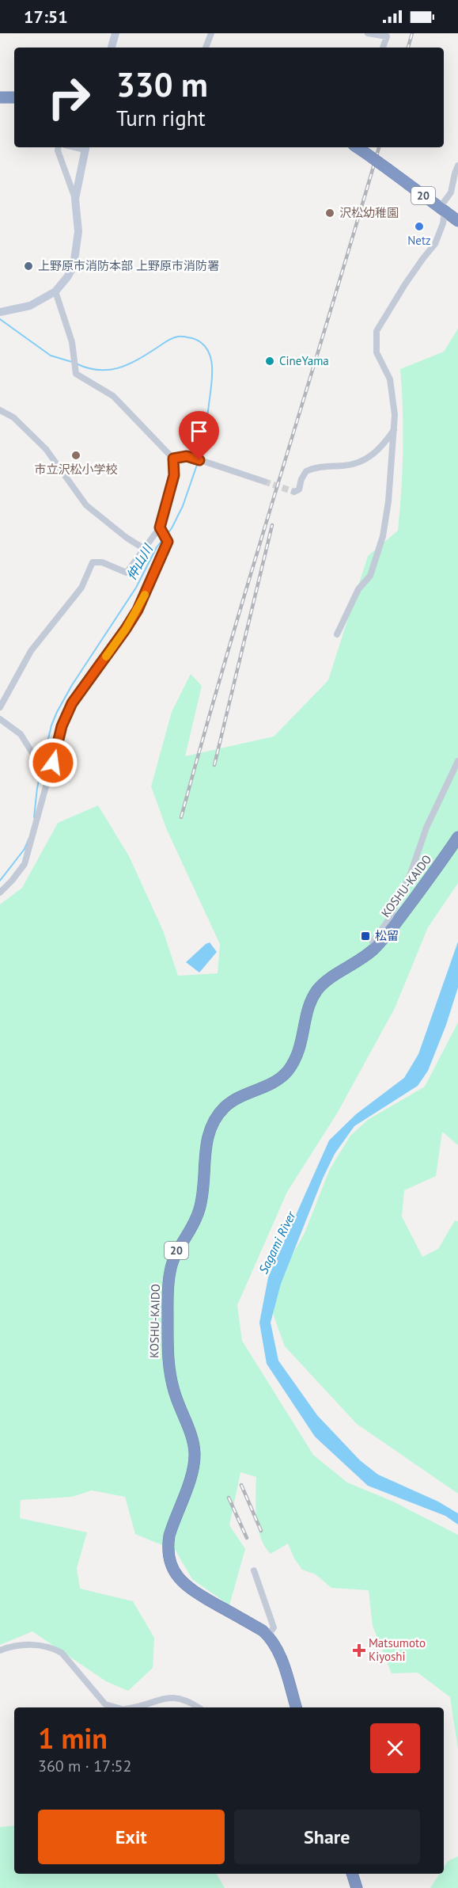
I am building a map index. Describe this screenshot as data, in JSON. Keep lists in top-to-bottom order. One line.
{"streets":{"highway":["20","KOSHU-KAIDO"]},"water":["仲山川","Sagami River"],"places":{"other":["沢松幼稚園","Netz","上野原市消防本部 上野原市消防署","CineYama","市立沢松小学校"],"transit":["松留"],"health":["Matsumoto Kiyoshi"]},"page":{"status":"17:51","turn":["330 m","Turn right"],"heading":["1 min","360 m · 17:52"],"buttons":["Exit","Share"]}}
